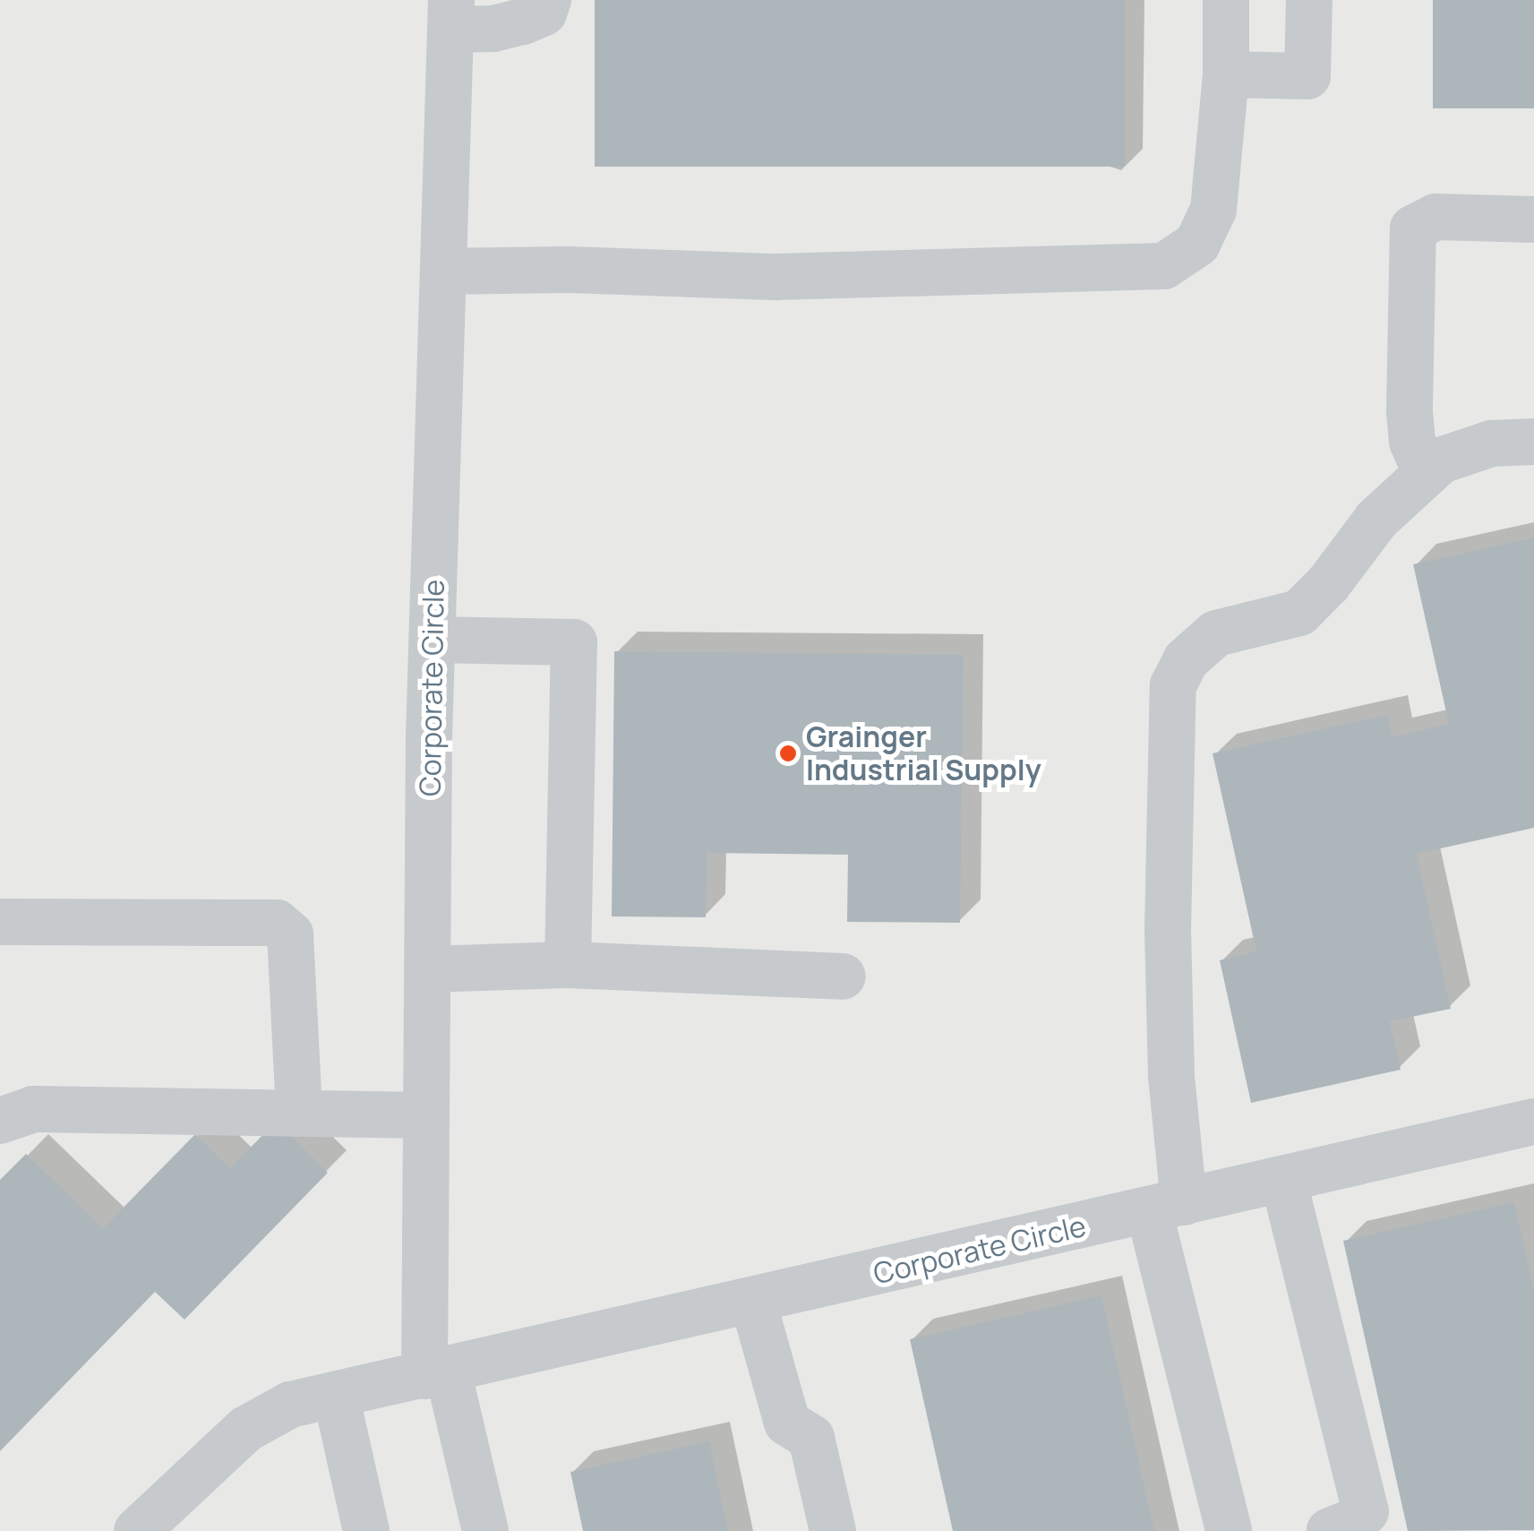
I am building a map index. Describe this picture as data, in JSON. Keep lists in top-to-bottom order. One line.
{"streets":{"street":["Corporate Circle"]},"places":["Grainger Industrial Supply"]}
